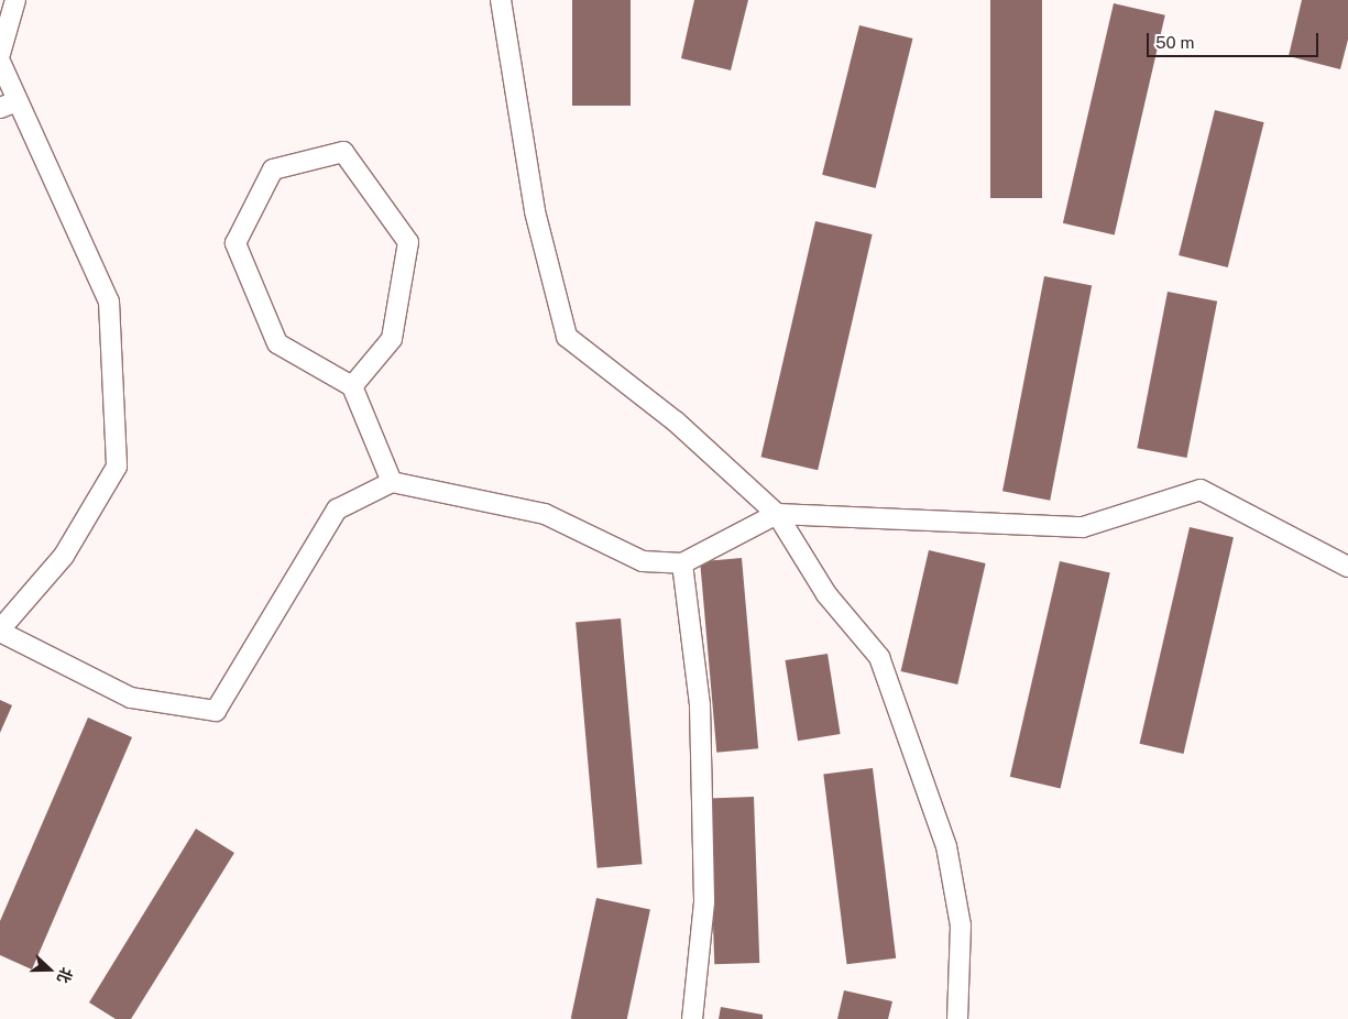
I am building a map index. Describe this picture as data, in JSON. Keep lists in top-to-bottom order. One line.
{"scale_bar":"50 m","north":"right"}
